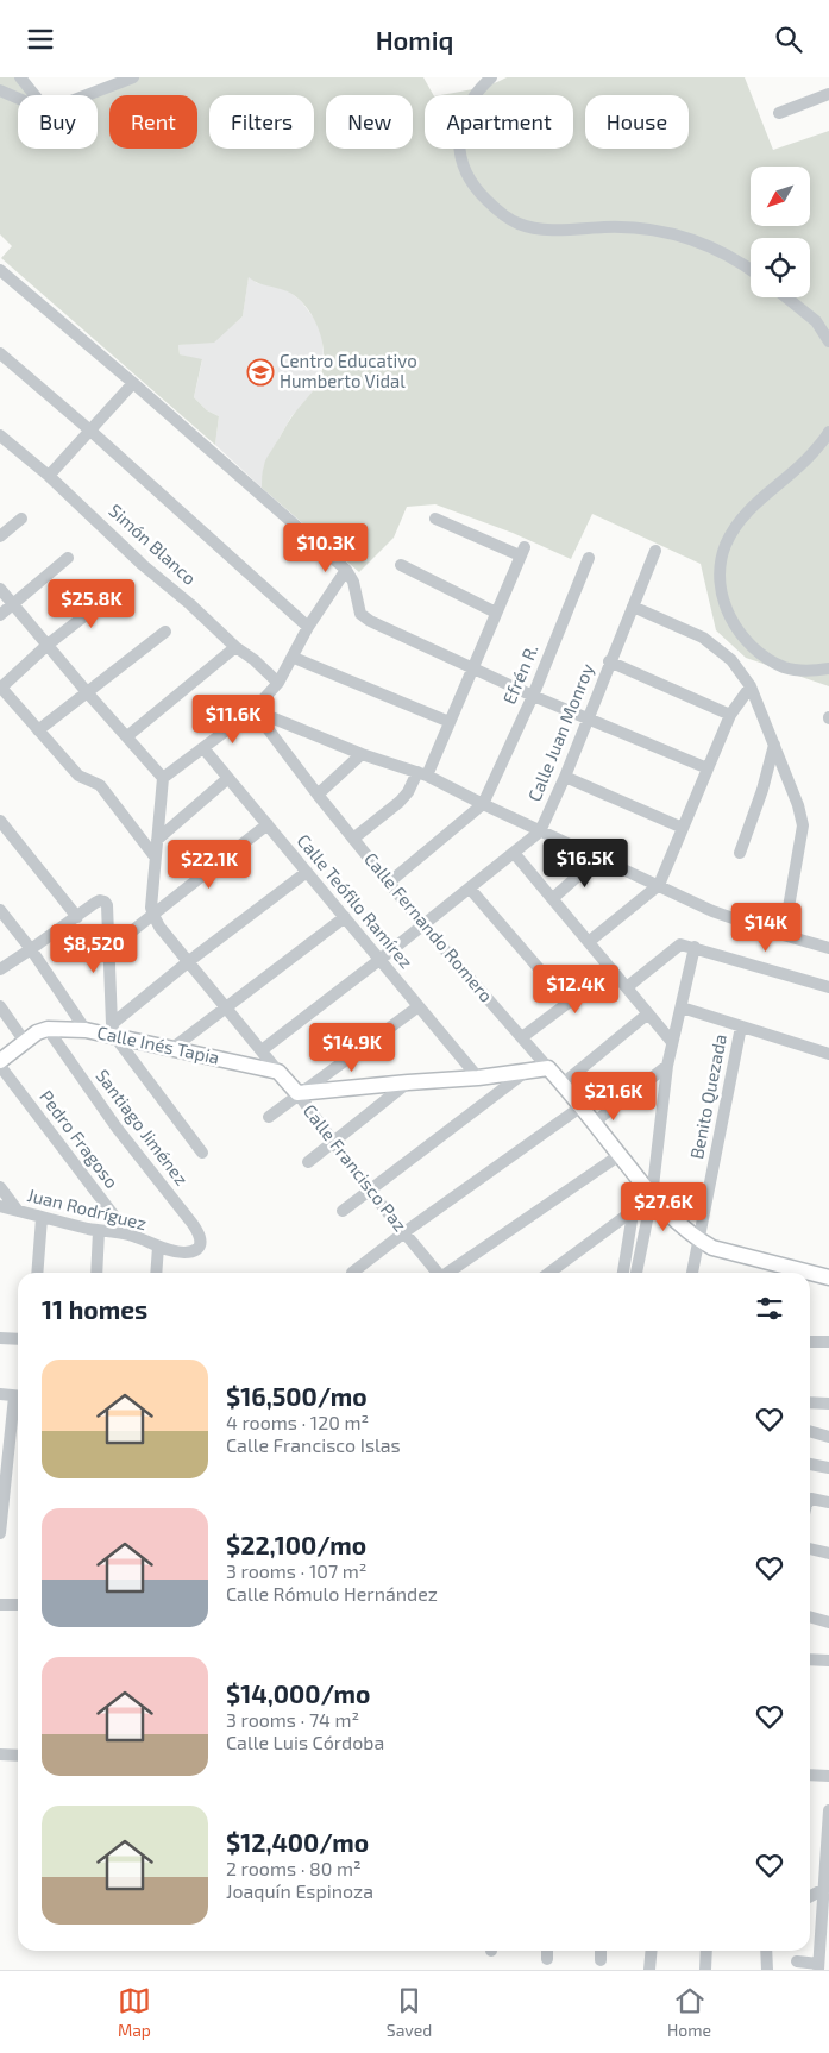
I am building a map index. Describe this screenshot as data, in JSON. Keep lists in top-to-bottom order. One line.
{"streets":{"main road":["Calle Fernando Romero","Calle Inés Tapia","Calle Francisco Paz"],"street":["Simón Blanco","Efrén R.","Calle Juan Monroy","Calle Teófilo Ramírez","Benito Quezada","Santiago Jiménez","Pedro Fragoso","Juan Rodríguez"]},"crossings":[["Calle Juan Monroy","Calle Teófilo Ramírez"],["Calle Juan Monroy","Calle Fernando Romero"],["Calle Juan Monroy","Calle Francisco Paz"],["Calle Fernando Romero","Benito Quezada"],["Calle Inés Tapia","Santiago Jiménez"],["Calle Inés Tapia","Calle Francisco Paz"],["Santiago Jiménez","Juan Rodríguez"],["Pedro Fragoso","Juan Rodríguez"]],"places":{"school or university":["Centro Educativo Humberto Vidal"]},"north":"bottom left","page":{"header":"Homiq","chip":["Buy","Rent","Filters","New","Apartment","House"],"price":["$10.3K","$25.8K","$11.6K","$16.5K","$22.1K","$14K","$8,520","$12.4K","$14.9K","$21.6K","$27.6K"],"heading":"11 homes","list":[{"name":"$16,500/mo","note":"4 rooms · 120 m² · Calle Francisco Islas"},{"name":"$22,100/mo","note":"3 rooms · 107 m² · Calle Rómulo Hernández"},{"name":"$14,000/mo","note":"3 rooms · 74 m² · Calle Luis Córdoba"},{"name":"$12,400/mo","note":"2 rooms · 80 m² · Joaquín Espinoza"}],"tabs":["Map","Saved","Home"]}}
